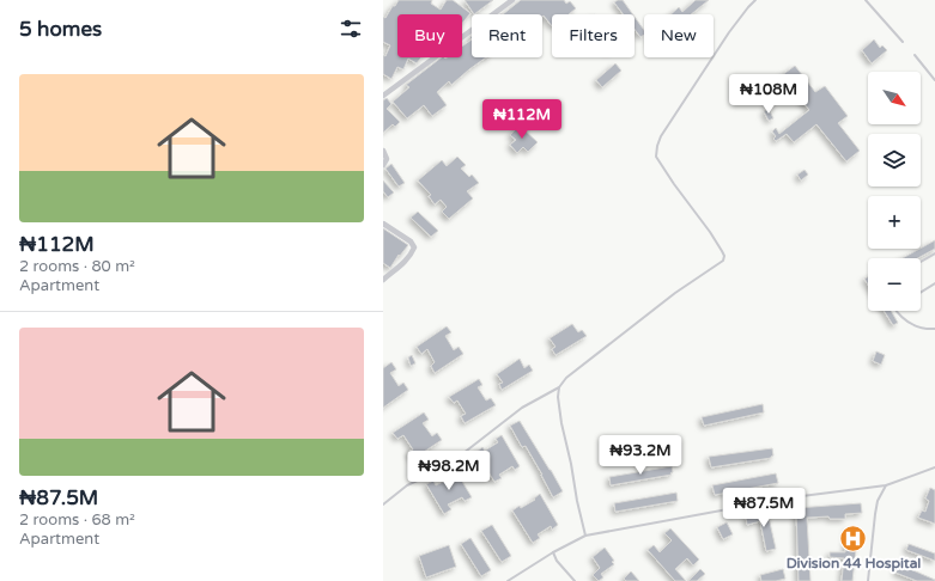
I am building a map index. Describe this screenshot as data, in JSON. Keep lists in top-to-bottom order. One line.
{"places":{"hospital":["Division 44 Hospital"]},"north":"bottom right","page":{"heading":"5 homes","chip":["Buy","Rent","Filters","New"],"list":[{"name":"₦112M","note":"2 rooms · 80 m² · Apartment"},{"name":"₦87.5M","note":"2 rooms · 68 m² · Apartment"}],"map_buttons":["+","−"],"price":["₦108M","₦112M","₦93.2M","₦98.2M","₦87.5M"]}}
